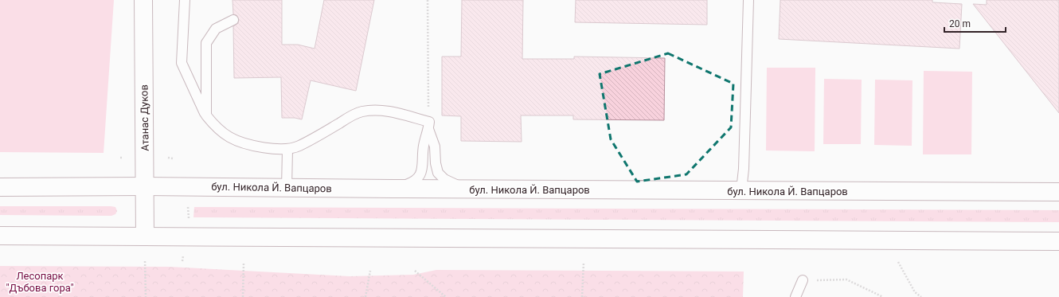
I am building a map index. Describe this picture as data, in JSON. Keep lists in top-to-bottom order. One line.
{"streets":{"main road":["Атанас Дуков","бул. Никола Й. Вапцаров"]},"crossings":[["Атанас Дуков","бул. Никола Й. Вапцаров"]],"parks":["Лесопарк \"Дъбова гора\""],"scale_bar":"20 m"}
